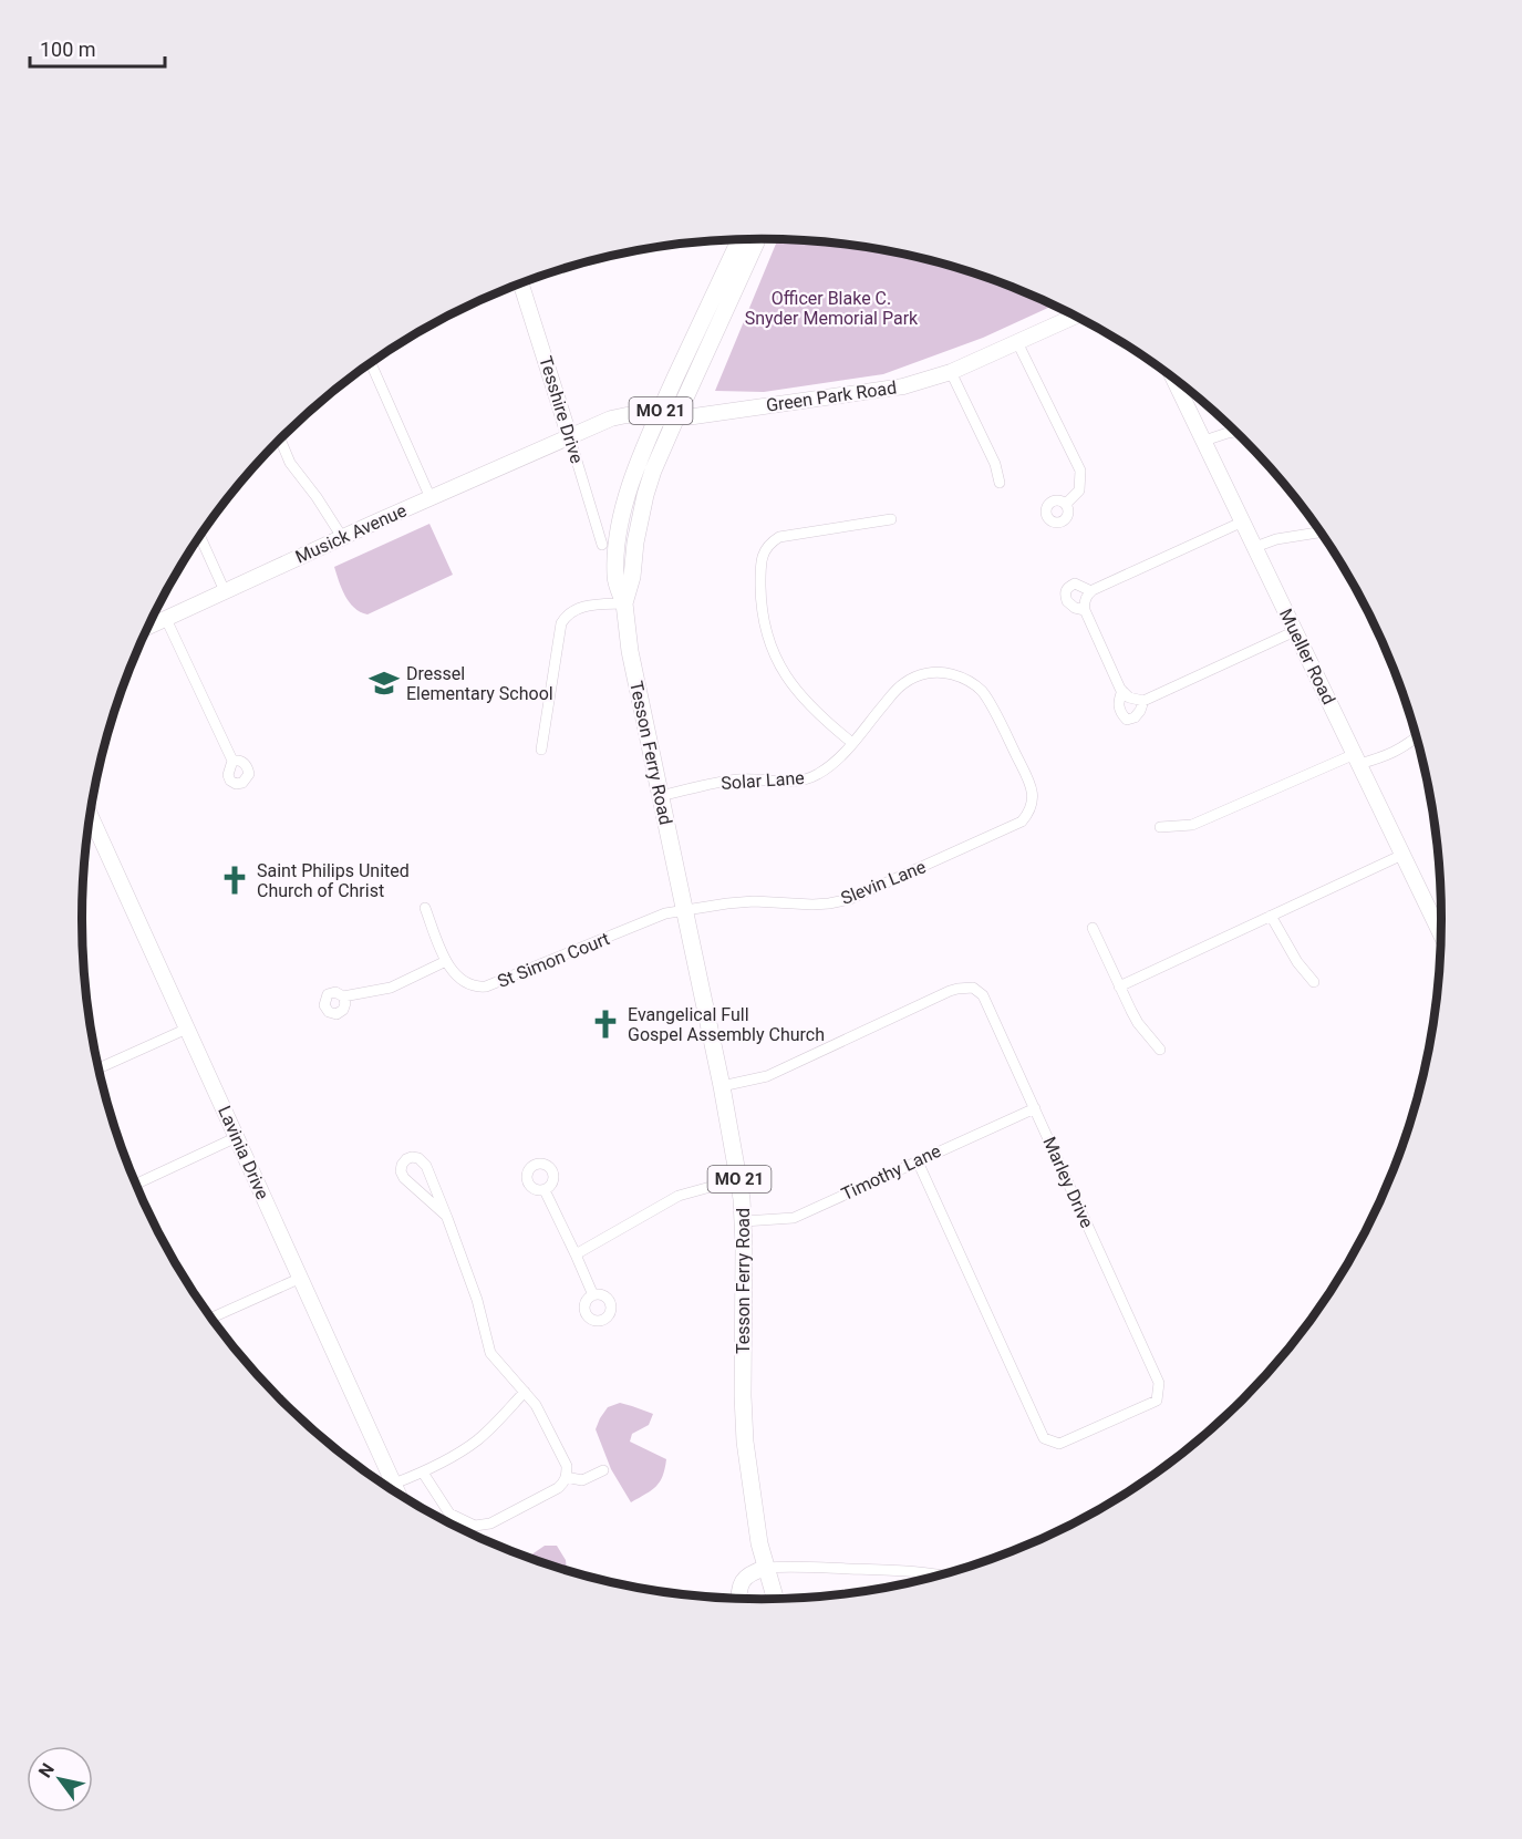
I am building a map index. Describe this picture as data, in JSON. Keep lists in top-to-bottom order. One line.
{"streets":{"main road":["MO 21","Tesson Ferry Road"],"street":["Green Park Road","Tesshire Drive","Musick Avenue","Mueller Road","Solar Lane","Slevin Lane","St Simon Court","Lavinia Drive","Timothy Lane","Marley Drive"]},"crossings":[["Green Park Road","Tesshire Drive"],["Green Park Road","Musick Avenue"],["Green Park Road","Tesson Ferry Road"],["Tesshire Drive","Musick Avenue"],["Tesson Ferry Road","Solar Lane"],["Tesson Ferry Road","Slevin Lane"],["Tesson Ferry Road","St Simon Court"],["Tesson Ferry Road","Timothy Lane"],["Tesson Ferry Road","Marley Drive"],["Solar Lane","Slevin Lane"],["Slevin Lane","St Simon Court"],["Timothy Lane","Marley Drive"]],"parks":["Officer Blake C. Snyder Memorial Park"],"places":{"school or university":["Dressel Elementary School"],"church":["Saint Philips United Church of Christ","Evangelical Full Gospel Assembly Church"]},"scale_bar":"100 m","north":"top left"}
